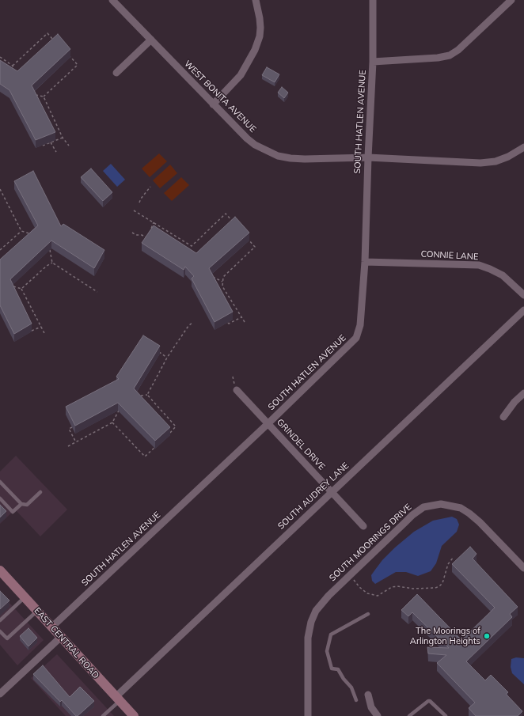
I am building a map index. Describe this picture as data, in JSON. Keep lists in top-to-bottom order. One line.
{"streets":{"main road":["EAST CENTRAL ROAD"],"street":["WEST BONITA AVENUE","SOUTH HATLEN AVENUE","CONNIE LANE","GRINDEL DRIVE","SOUTH AUDREY LANE","SOUTH MOORINGS DRIVE"]},"crossings":[["WEST BONITA AVENUE","SOUTH HATLEN AVENUE"],["SOUTH HATLEN AVENUE","CONNIE LANE"],["SOUTH HATLEN AVENUE","GRINDEL DRIVE"],["SOUTH HATLEN AVENUE","EAST CENTRAL ROAD"],["GRINDEL DRIVE","SOUTH AUDREY LANE"],["SOUTH AUDREY LANE","EAST CENTRAL ROAD"]],"places":["The Moorings of Arlington Heights"]}
